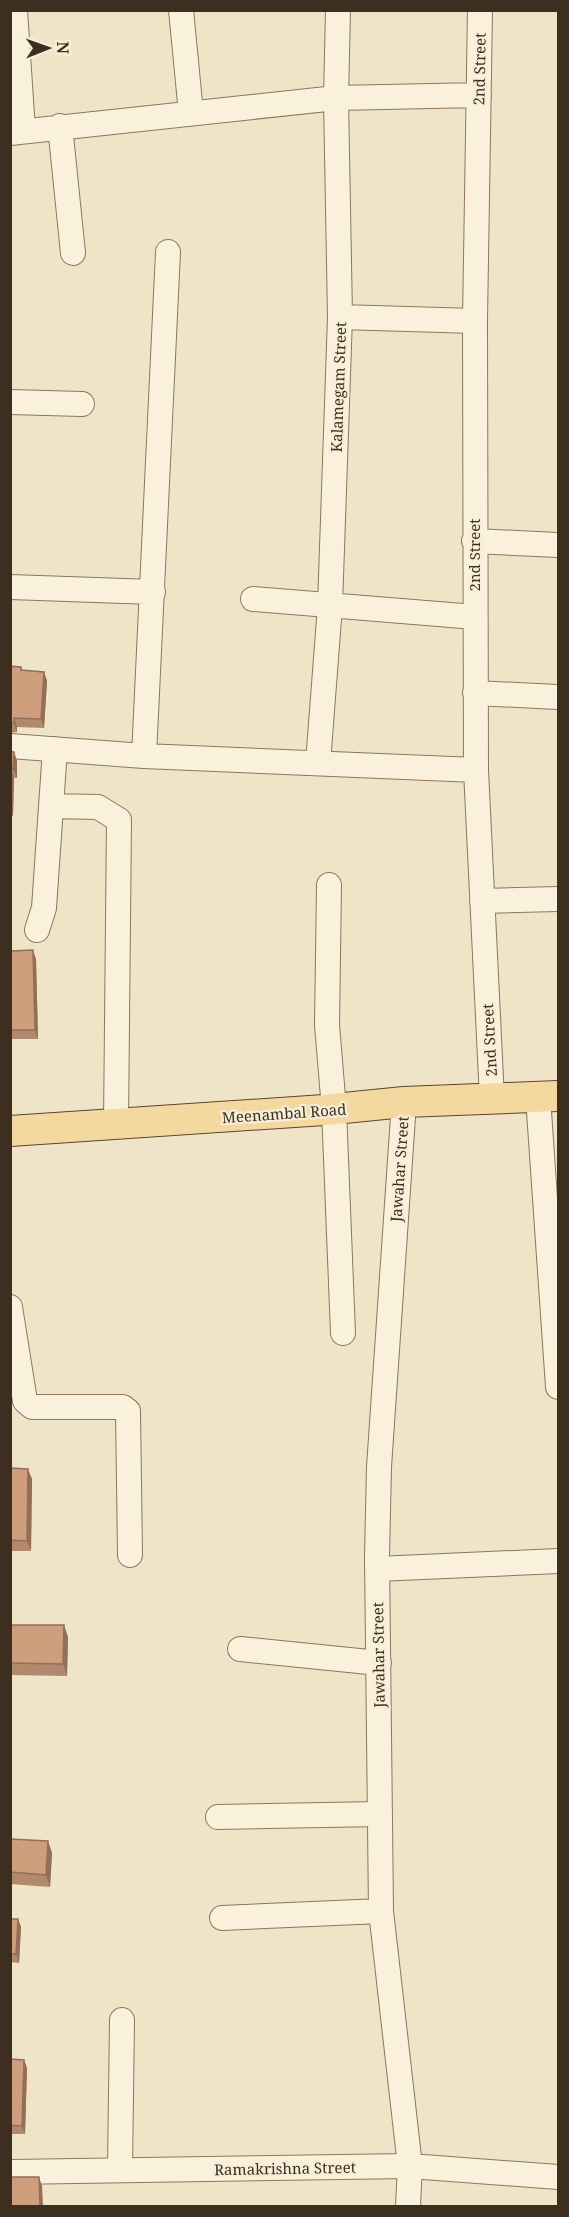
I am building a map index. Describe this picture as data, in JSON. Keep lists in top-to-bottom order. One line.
{"streets":{"main road":["Meenambal Road"],"street":["2nd Street","Kalamegam Street","Jawahar Street","Ramakrishna Street"]},"crossings":[["2nd Street","Meenambal Road"],["Meenambal Road","Jawahar Street"],["Jawahar Street","Ramakrishna Street"]],"north":"right"}
